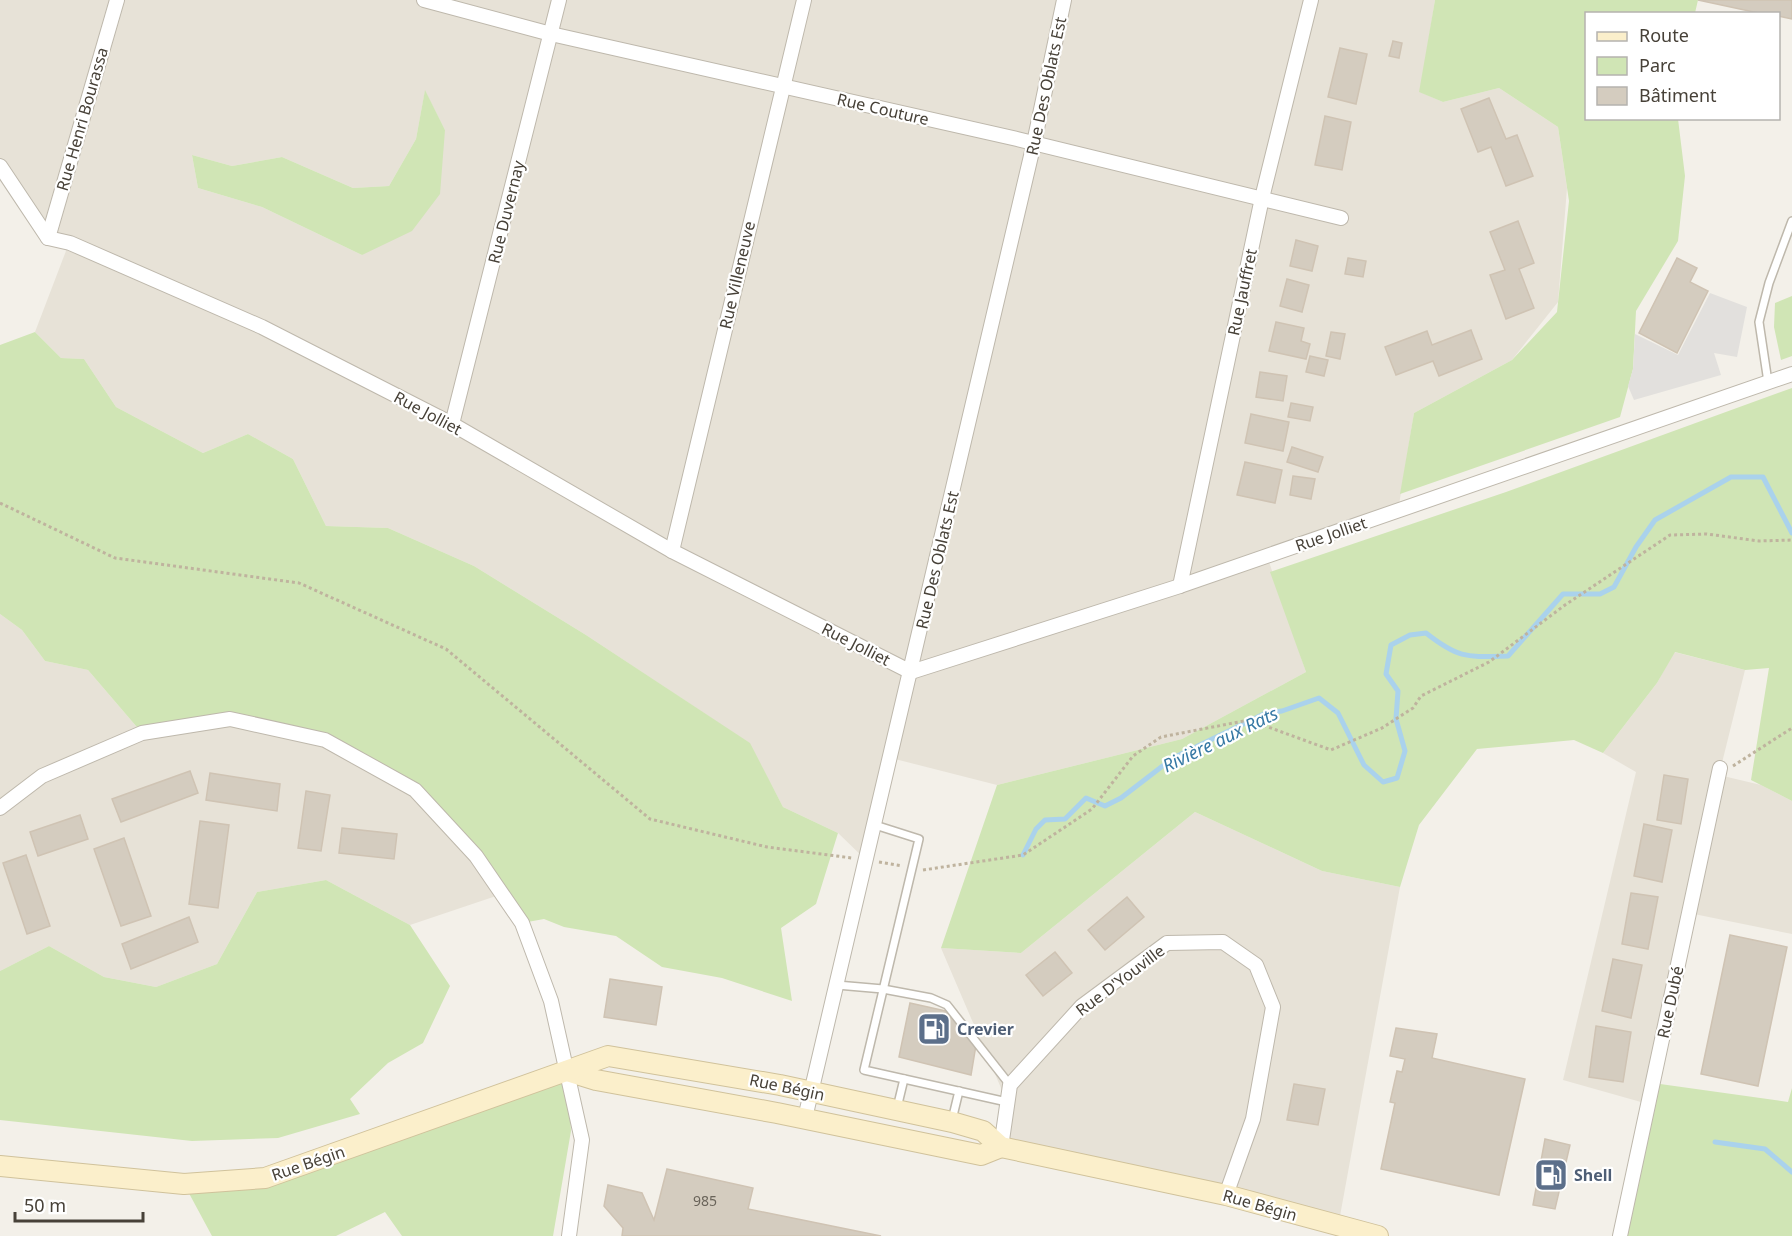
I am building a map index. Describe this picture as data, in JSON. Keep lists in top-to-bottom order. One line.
{"streets":{"street":["Rue Des Oblats Est","Rue Couture","Rue Henri Bourassa","Rue Duvernay","Rue Villeneuve","Rue Jauffret","Rue Jolliet","Rue D'Youville","Rue Dubé","Rue Bégin"]},"crossings":[["Rue Des Oblats Est","Rue Couture"],["Rue Des Oblats Est","Rue Jolliet"],["Rue Des Oblats Est","Rue Bégin"],["Rue Couture","Rue Duvernay"],["Rue Couture","Rue Villeneuve"],["Rue Couture","Rue Jauffret"],["Rue Henri Bourassa","Rue Jolliet"],["Rue Duvernay","Rue Jolliet"],["Rue Villeneuve","Rue Jolliet"],["Rue Jauffret","Rue Jolliet"],["Rue D'Youville","Rue Bégin"]],"water":["Rivière aux Rats"],"places":{"fuel station":["Crevier","Shell"]},"house_numbers":["985"],"legend":["Route","Parc","Bâtiment"],"scale_bar":"50 m"}
